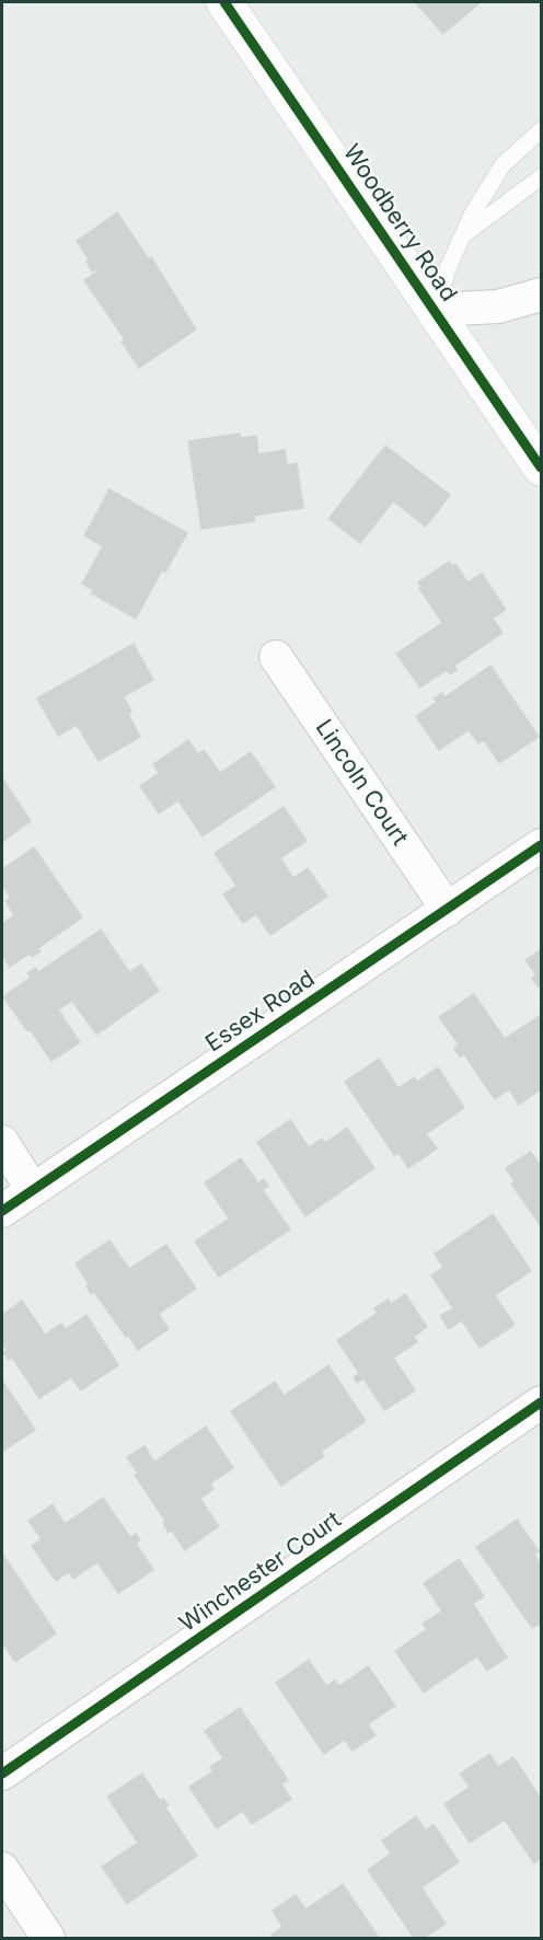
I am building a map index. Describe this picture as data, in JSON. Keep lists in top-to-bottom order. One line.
{"streets":{"street":["Woodberry Road","Lincoln Court","Essex Road","Winchester Court"]},"crossings":[["Lincoln Court","Essex Road"]]}
